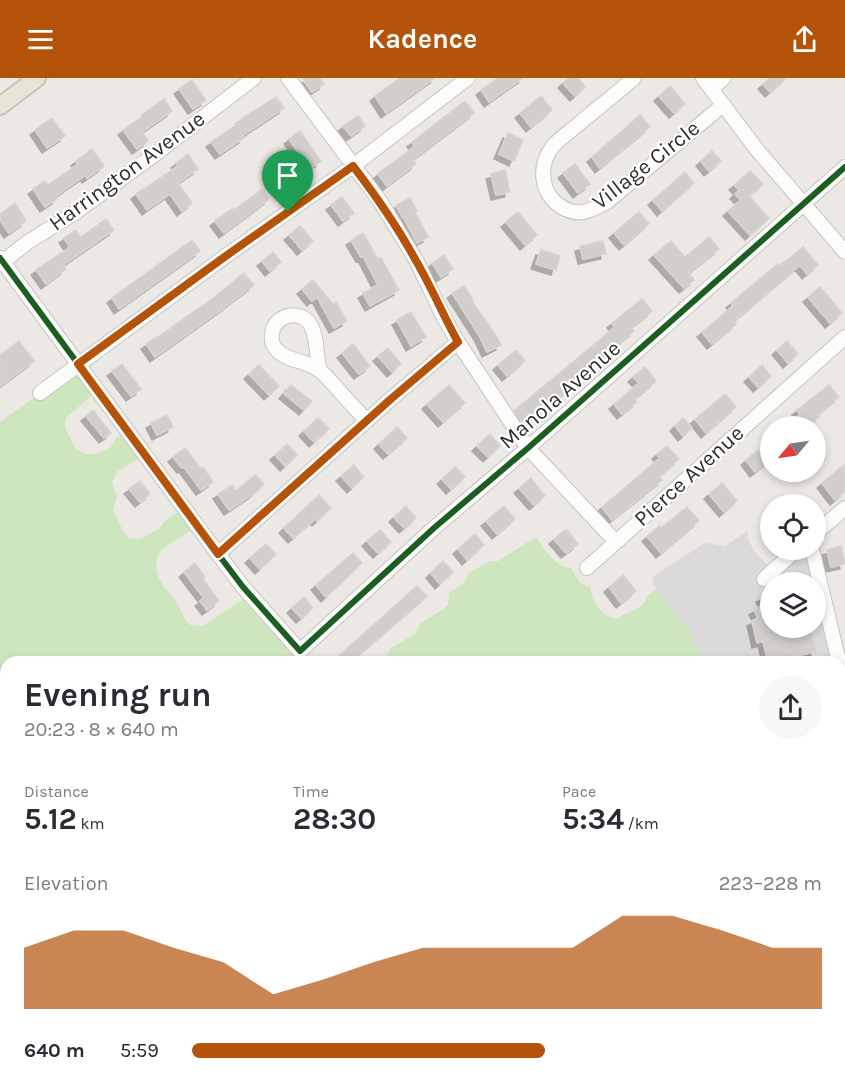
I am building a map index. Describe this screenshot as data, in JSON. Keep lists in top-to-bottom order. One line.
{"streets":{"street":["Village Circle","Harrington Avenue","Manola Avenue","Pierce Avenue"]},"north":"bottom left","page":{"header":"Kadence","heading":["Evening run","20:23 · 8 × 640 m"],"stats":[["Distance","5.12 km"],["Time","28:30"],["Pace","5:34 /km"]],"chart":["Elevation","223–228 m"],"list":[{"name":"640 m","note":"5:59"}]}}
